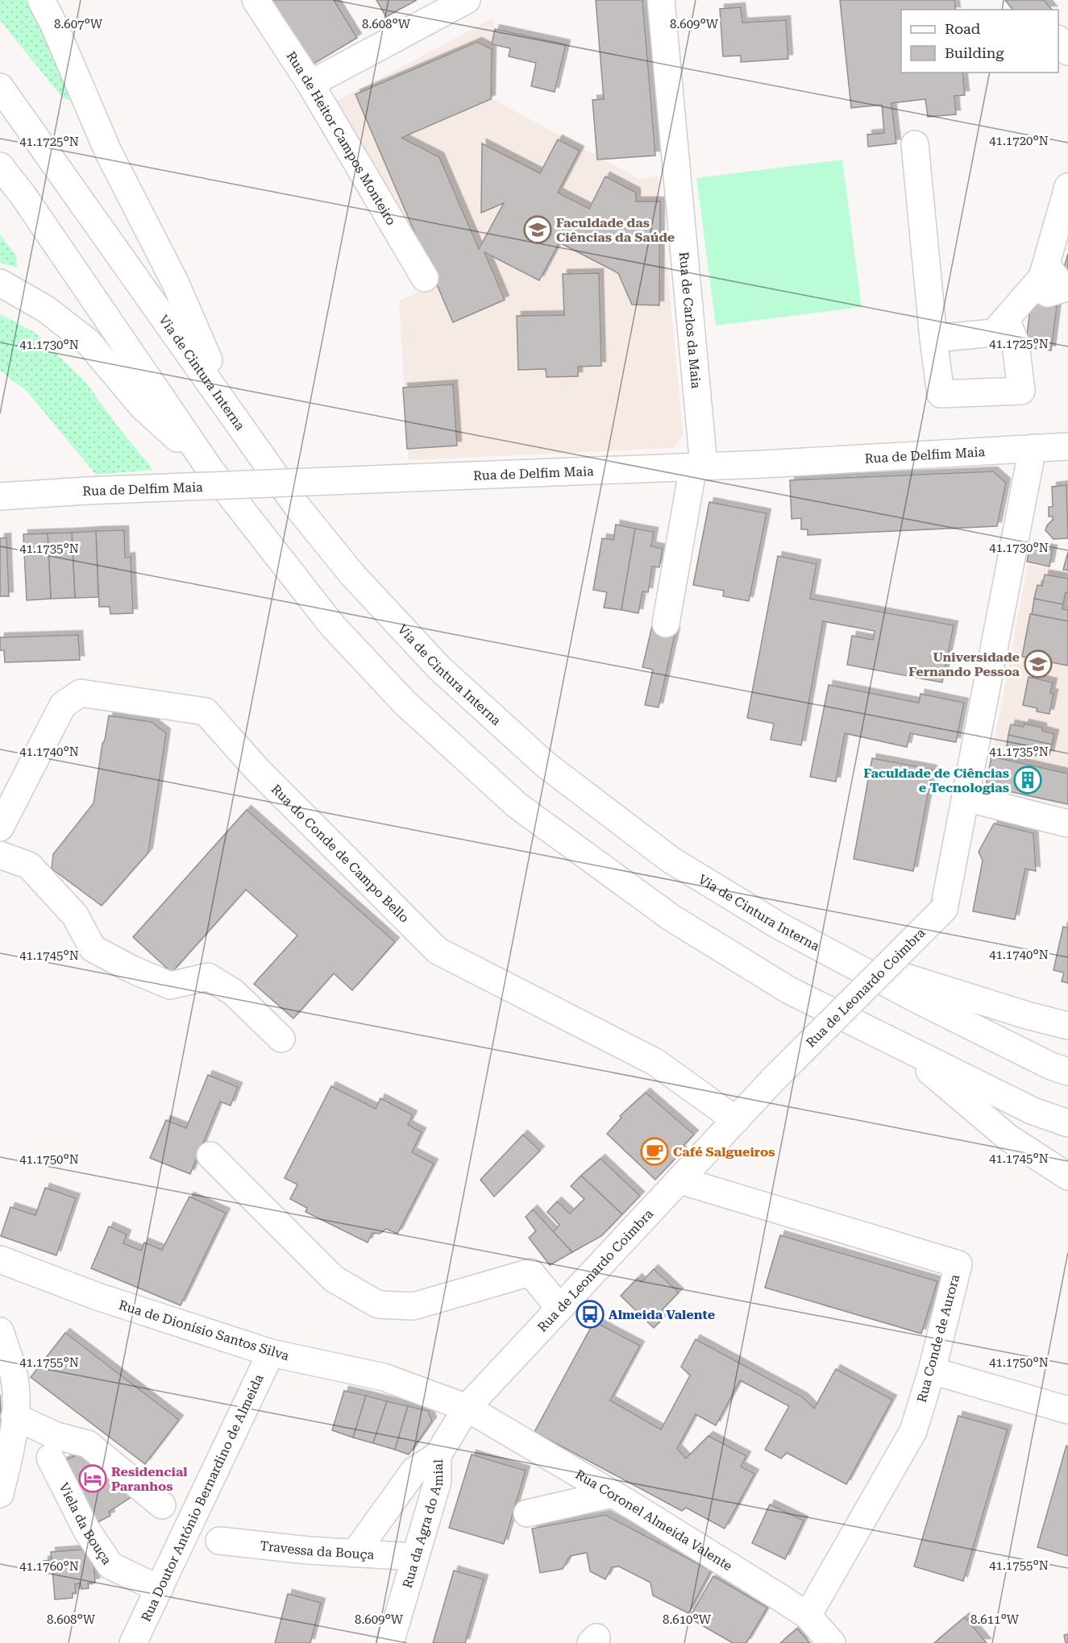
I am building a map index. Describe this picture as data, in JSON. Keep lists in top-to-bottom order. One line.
{"streets":{"main road":["Rua de Heitor Campos Monteiro","Rua de Carlos da Maia","Via de Cintura Interna","Rua de Delfim Maia","Rua do Conde de Campo Bello","Rua de Leonardo Coimbra","Rua de Dionísio Santos Silva","Rua Conde de Aurora","Rua Doutor António Bernardino de Almeida","Rua Coronel Almeida Valente","Viela da Bouça","Rua da Agra do Amial","Travessa da Bouça"]},"crossings":[["Rua de Carlos da Maia","Rua de Delfim Maia"],["Rua de Delfim Maia","Rua de Leonardo Coimbra"],["Rua do Conde de Campo Bello","Rua de Leonardo Coimbra"],["Rua de Leonardo Coimbra","Rua de Dionísio Santos Silva"],["Rua de Leonardo Coimbra","Rua Conde de Aurora"],["Rua de Leonardo Coimbra","Rua Coronel Almeida Valente"],["Rua de Leonardo Coimbra","Rua da Agra do Amial"],["Rua de Dionísio Santos Silva","Rua Doutor António Bernardino de Almeida"],["Rua de Dionísio Santos Silva","Rua Coronel Almeida Valente"],["Rua de Dionísio Santos Silva","Rua da Agra do Amial"],["Rua Conde de Aurora","Rua Coronel Almeida Valente"],["Rua Doutor António Bernardino de Almeida","Viela da Bouça"],["Rua Coronel Almeida Valente","Rua da Agra do Amial"],["Rua da Agra do Amial","Travessa da Bouça"]],"places":{"school or university":["Faculdade das Ciências da Saúde","Universidade Fernando Pessoa"],"building":["Faculdade de Ciências e Tecnologias"],"cafe":["Café Salgueiros"],"bus stop":["Almeida Valente"],"hotel":["Residencial Paranhos"]},"legend":["Road","Building"],"coordinates":["8.607°W","8.608°W","8.609°W","41.1720°N","41.1725°N","41.1730°N","41.1735°N","41.1740°N","41.1745°N","41.1750°N","41.1755°N","41.1760°N","8.610°W","8.611°W"]}
